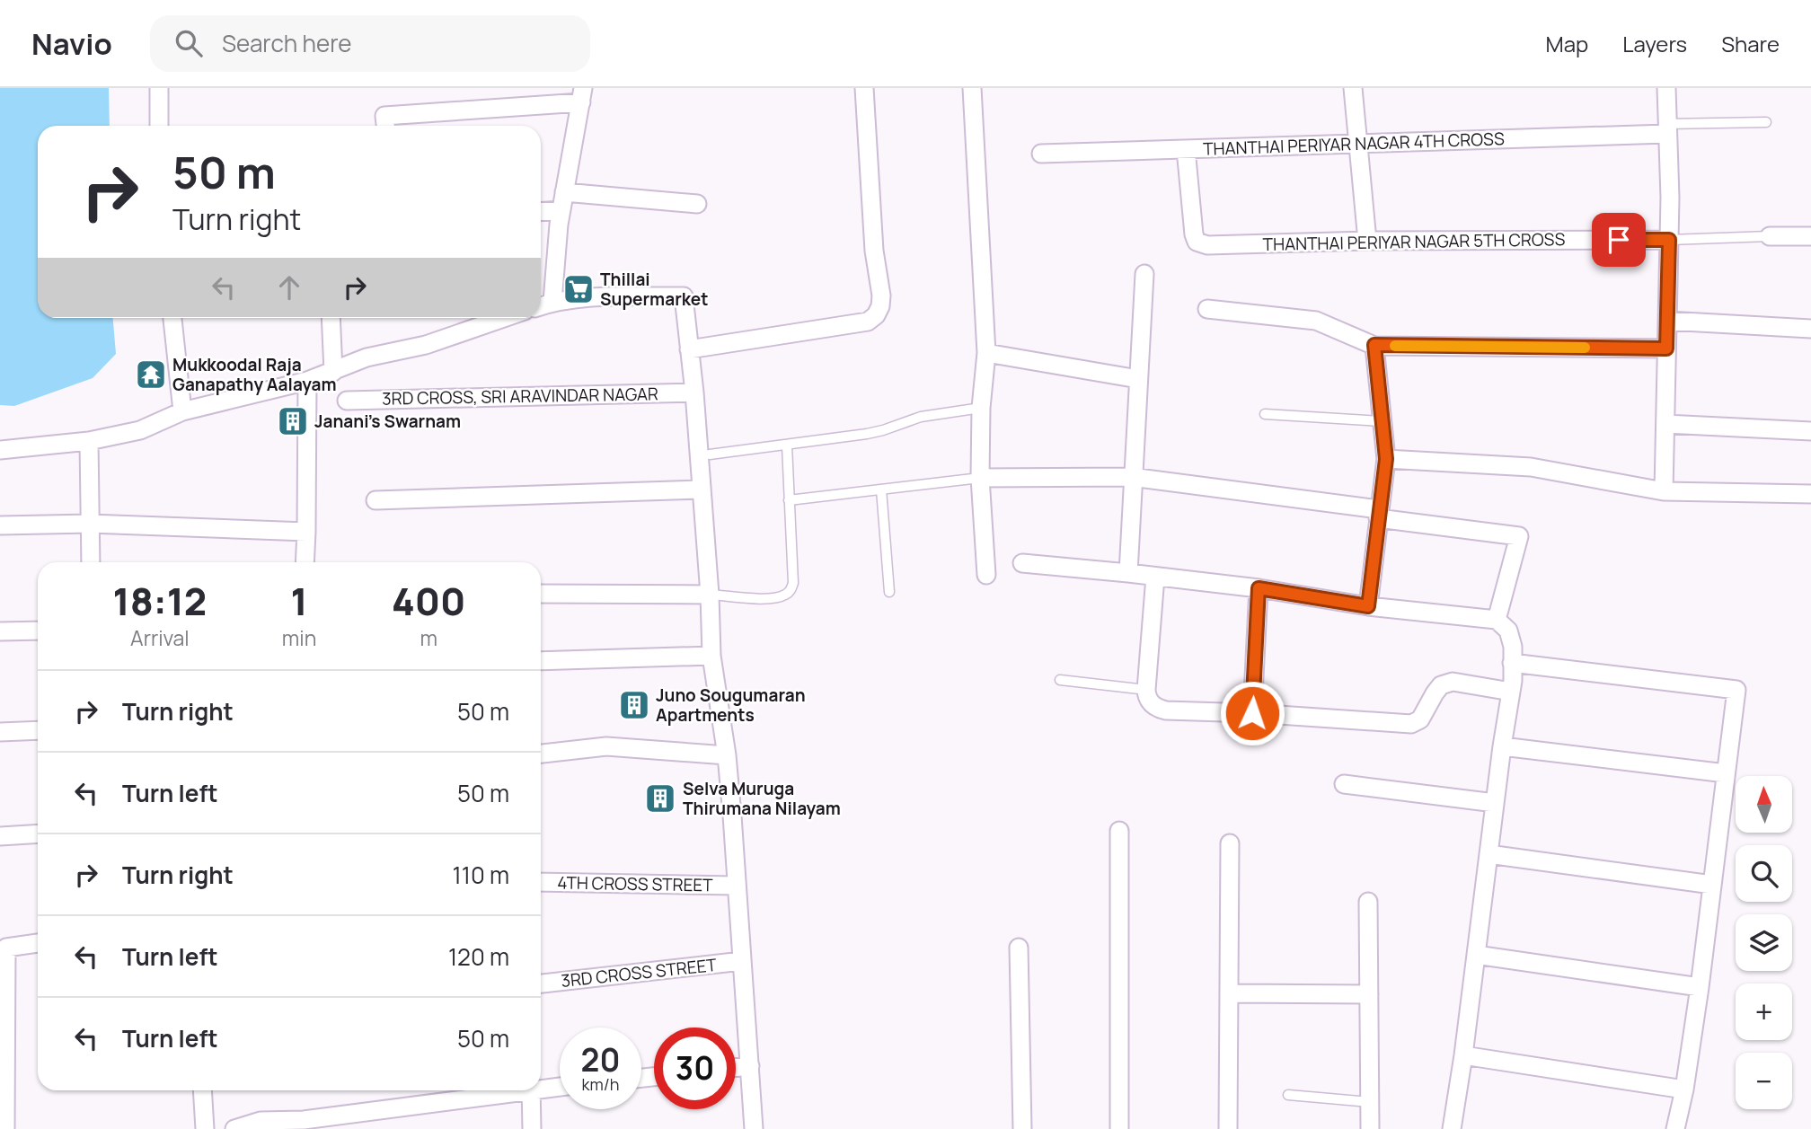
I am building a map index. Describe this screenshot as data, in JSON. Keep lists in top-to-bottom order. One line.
{"streets":{"street":["THANTHAI PERIYAR NAGAR 4TH CROSS","THANTHAI PERIYAR NAGAR 5TH CROSS","3RD CROSS, SRI ARAVINDAR NAGAR","4TH CROSS STREET","3RD CROSS STREET"]},"crossings":[["THANTHAI PERIYAR NAGAR 4TH CROSS","THANTHAI PERIYAR NAGAR 5TH CROSS"]],"places":{"supermarket":["Thillai Supermarket"],"temple":["Mukkoodal Raja Ganapathy Aalayam"],"building":["Janani's Swarnam","Juno Sougumaran Apartments","Selva Muruga Thirumana Nilayam"]},"north":"top","page":{"header":"Navio","search":"Search here","nav":["Map","Layers","Share"],"turn":["50 m","Turn right"],"eta":["18:12","Arrival","1","min","400","m"],"list":[{"name":"Turn right","value":"50 m"},{"name":"Turn left","value":"50 m"},{"name":"Turn right","value":"110 m"},{"name":"Turn left","value":"120 m"},{"name":"Turn left","value":"50 m"}],"map_buttons":["+","−"],"speed":"20 km/h","limit":"30"}}
